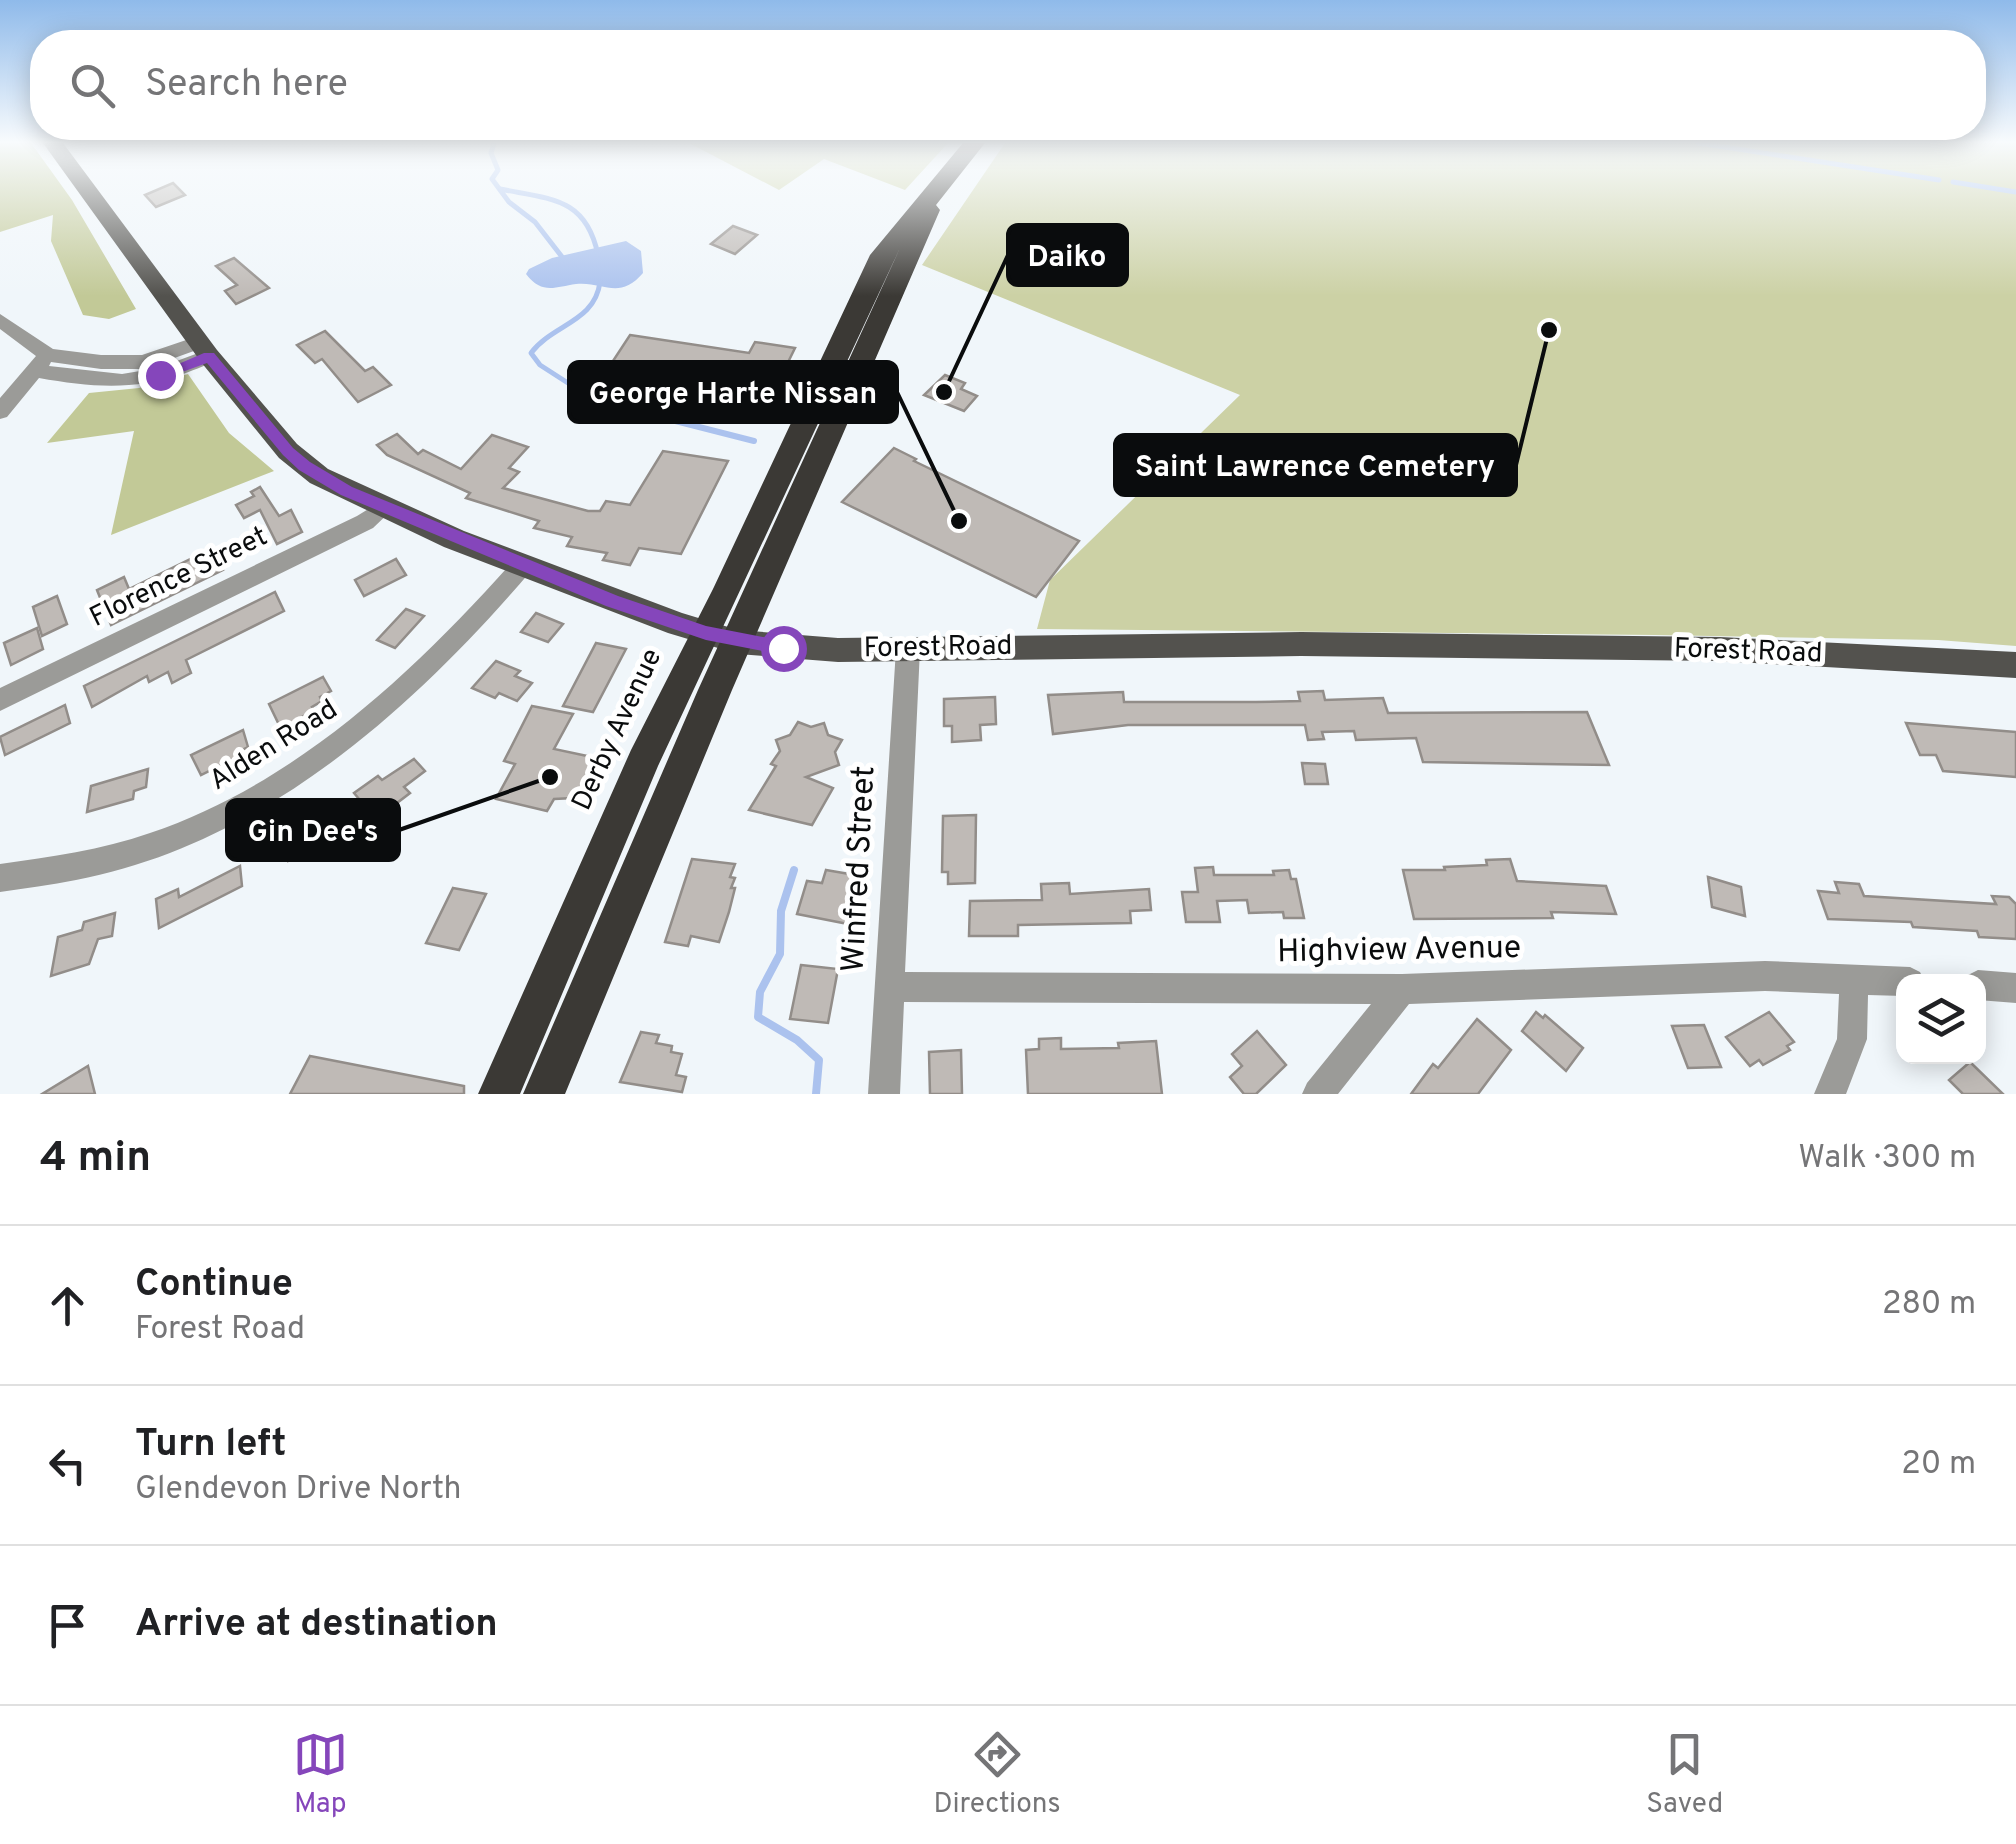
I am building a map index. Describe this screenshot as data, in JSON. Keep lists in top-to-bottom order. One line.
{"streets":{"highway":["Derby Avenue"],"main road":["Forest Road"],"street":["Florence Street","Alden Road","Winfred Street","Highview Avenue"]},"crossings":[["Florence Street","Forest Road"],["Forest Road","Derby Avenue"],["Forest Road","Alden Road"],["Forest Road","Winfred Street"],["Winfred Street","Highview Avenue"]],"places":["Saint Lawrence Cemetery","Daiko","George Harte Nissan","Gin Dee's"],"page":{"search":"Search here","heading":["4 min","Walk · 300 m"],"list":[["Continue","Forest Road","280 m"],["Turn left","Glendevon Drive North","20 m"],"Arrive at destination"],"nav":["Map","Directions","Saved"]}}
